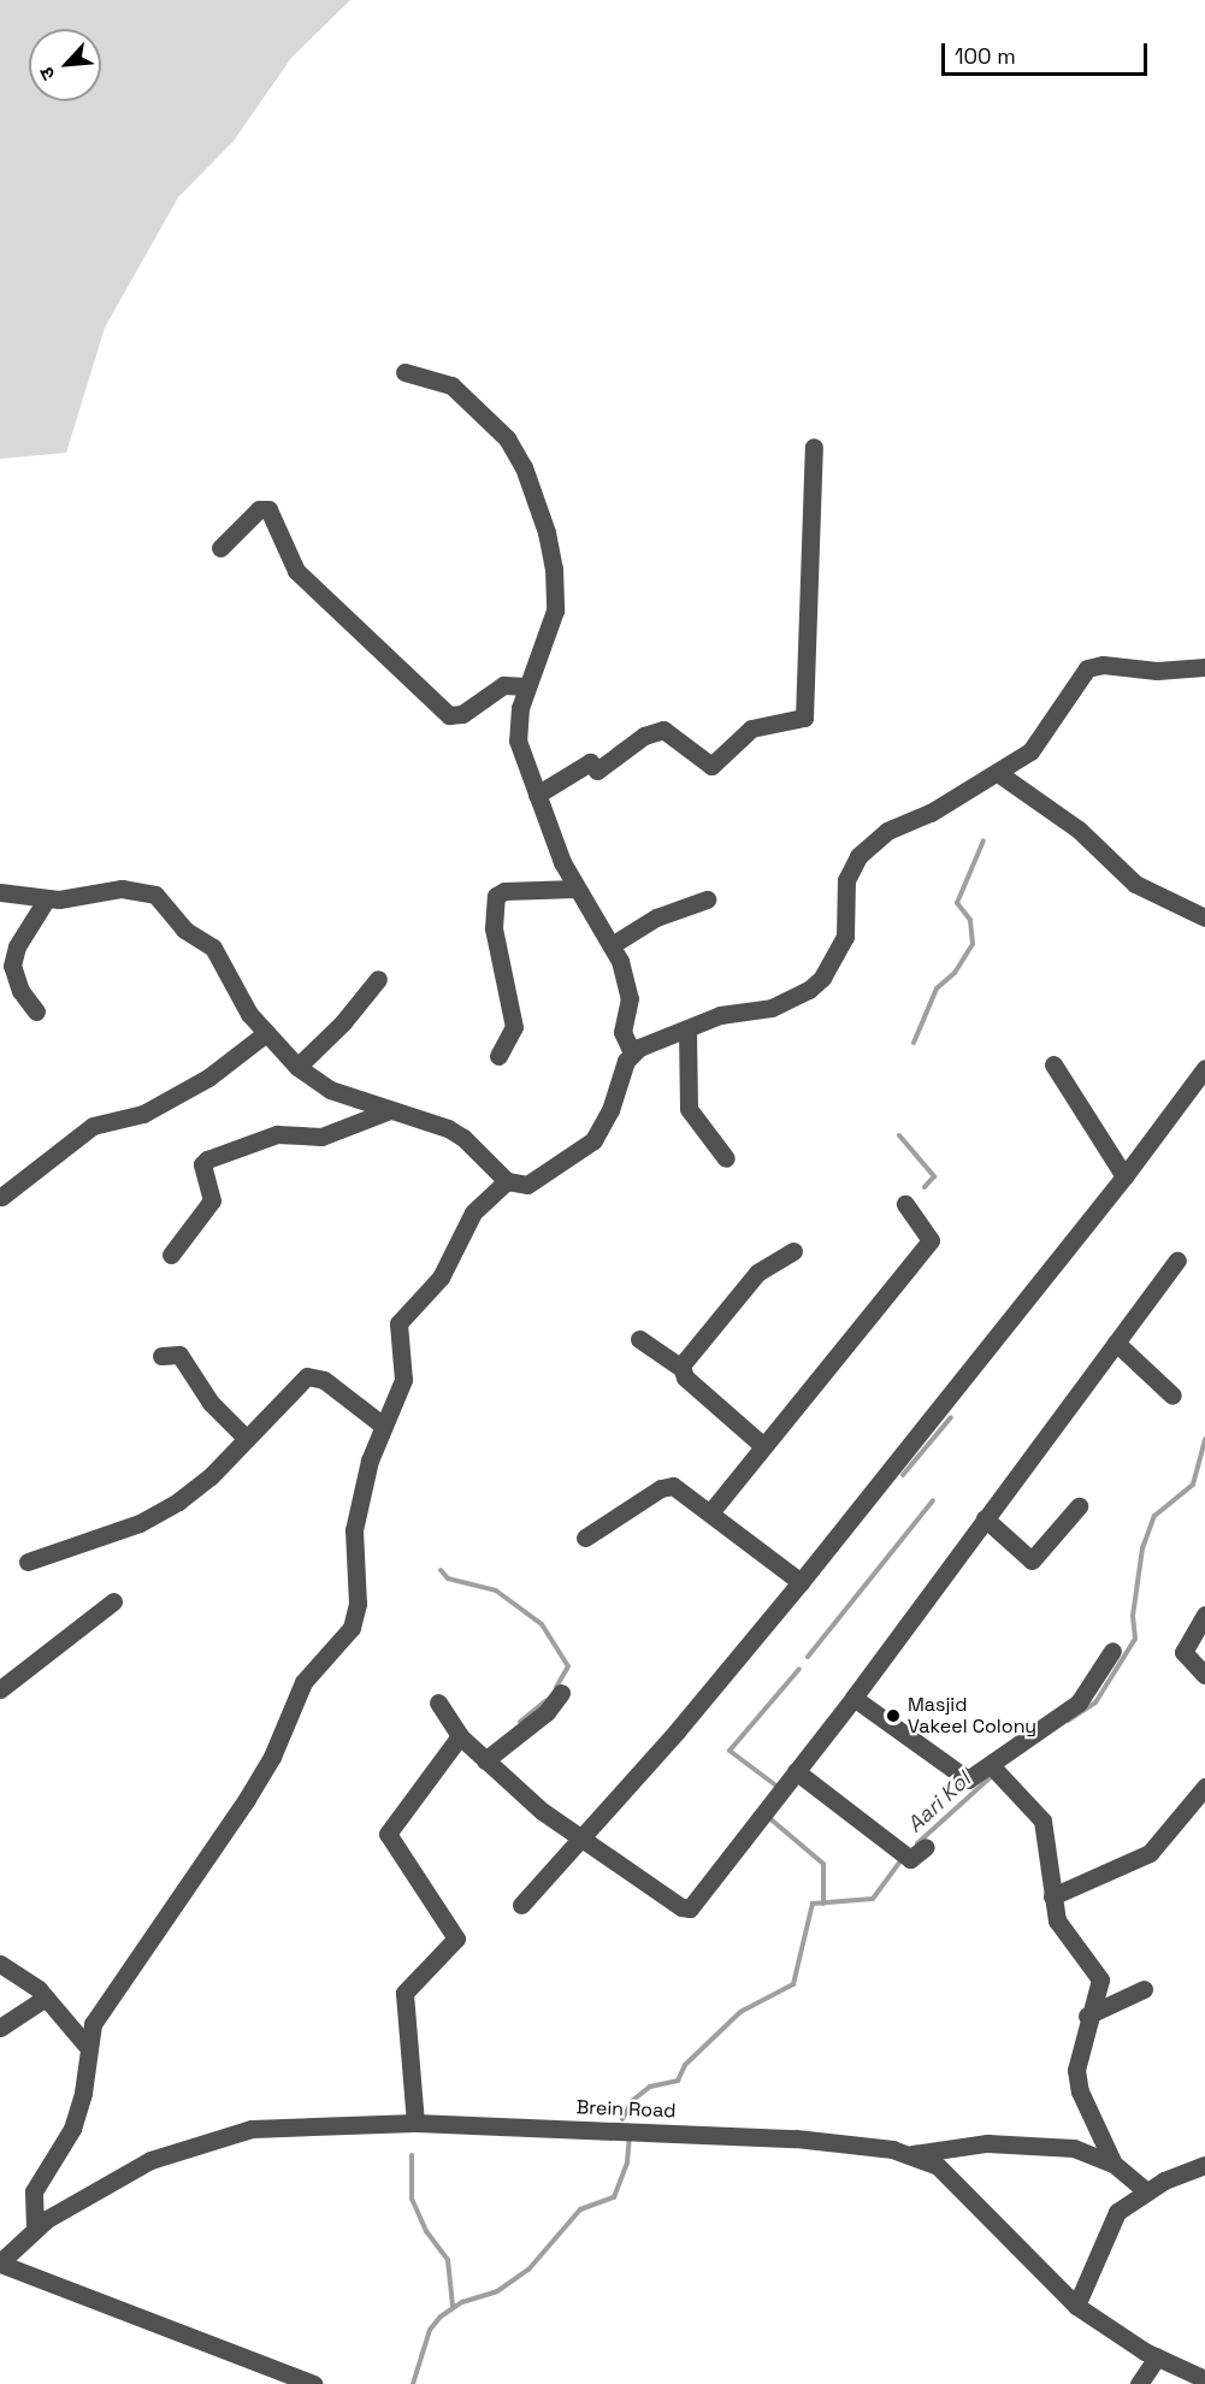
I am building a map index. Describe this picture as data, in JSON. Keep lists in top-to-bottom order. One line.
{"streets":{"street":["Brein Road"]},"water":["Aari Kol"],"places":["Masjid Vakeel Colony"],"scale_bar":"100 m","north":"bottom left"}
